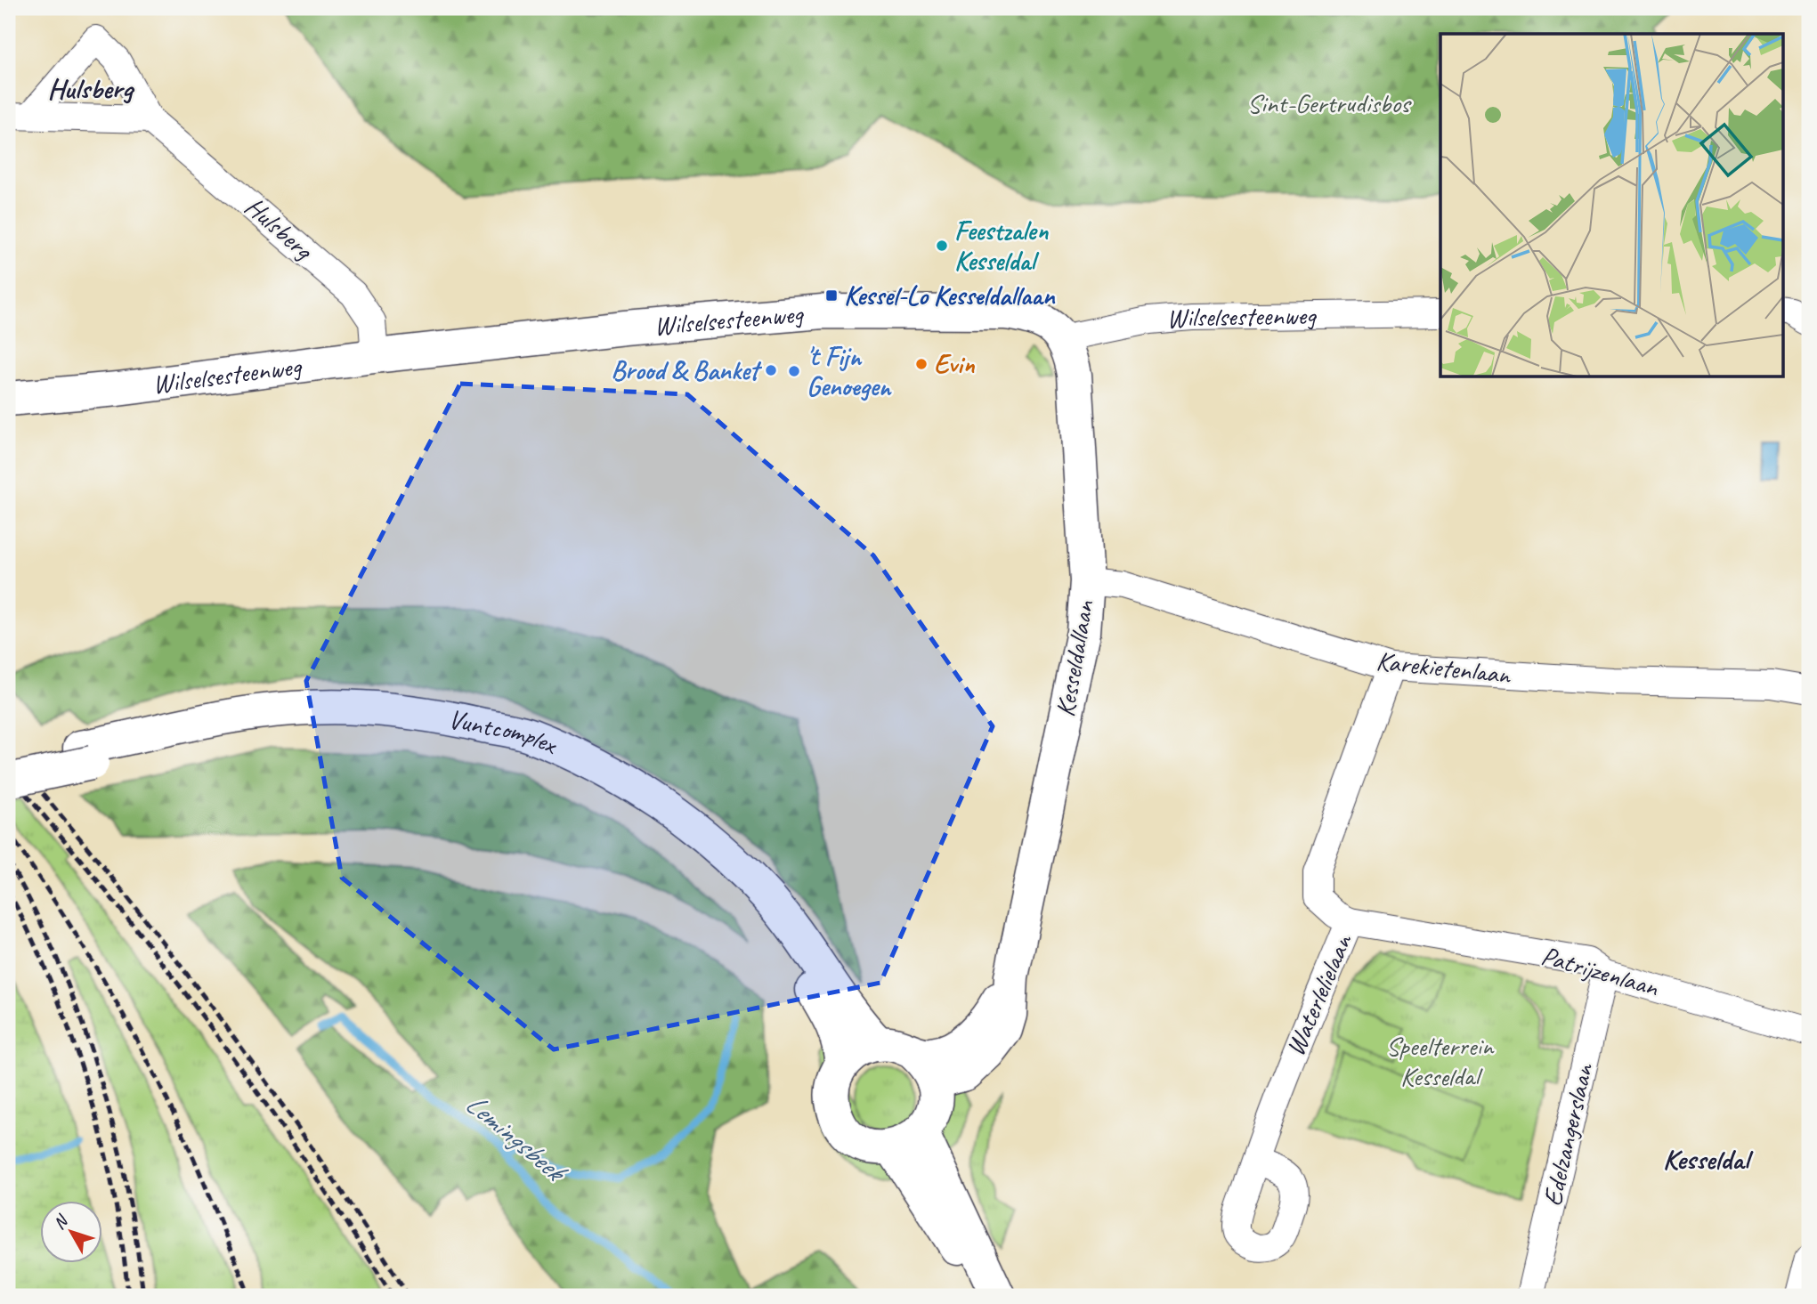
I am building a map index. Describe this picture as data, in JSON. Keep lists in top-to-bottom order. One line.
{"streets":{"street":["Hulsberg","Wilselsesteenweg","Kesseldallaan","Karekietenlaan","Vuntcomplex","Patrijzenlaan","Waterlelielaan","Edelzangerslaan"]},"crossings":[["Hulsberg","Wilselsesteenweg"],["Wilselsesteenweg","Kesseldallaan"],["Kesseldallaan","Karekietenlaan"],["Kesseldallaan","Vuntcomplex"],["Karekietenlaan","Waterlelielaan"],["Patrijzenlaan","Waterlelielaan"],["Patrijzenlaan","Edelzangerslaan"]],"districts":["Hulsberg","Kesseldal"],"water":["Lemingsbeek"],"parks":["Sint-Gertrudisbos","Speelterrein Kesseldal"],"places":{"other":["Feestzalen Kesseldal","Evin","Brood & Banket","'t Fijn Genoegen"],"transit":["Kessel-Lo Kesseldallaan"]},"north":"top left"}
